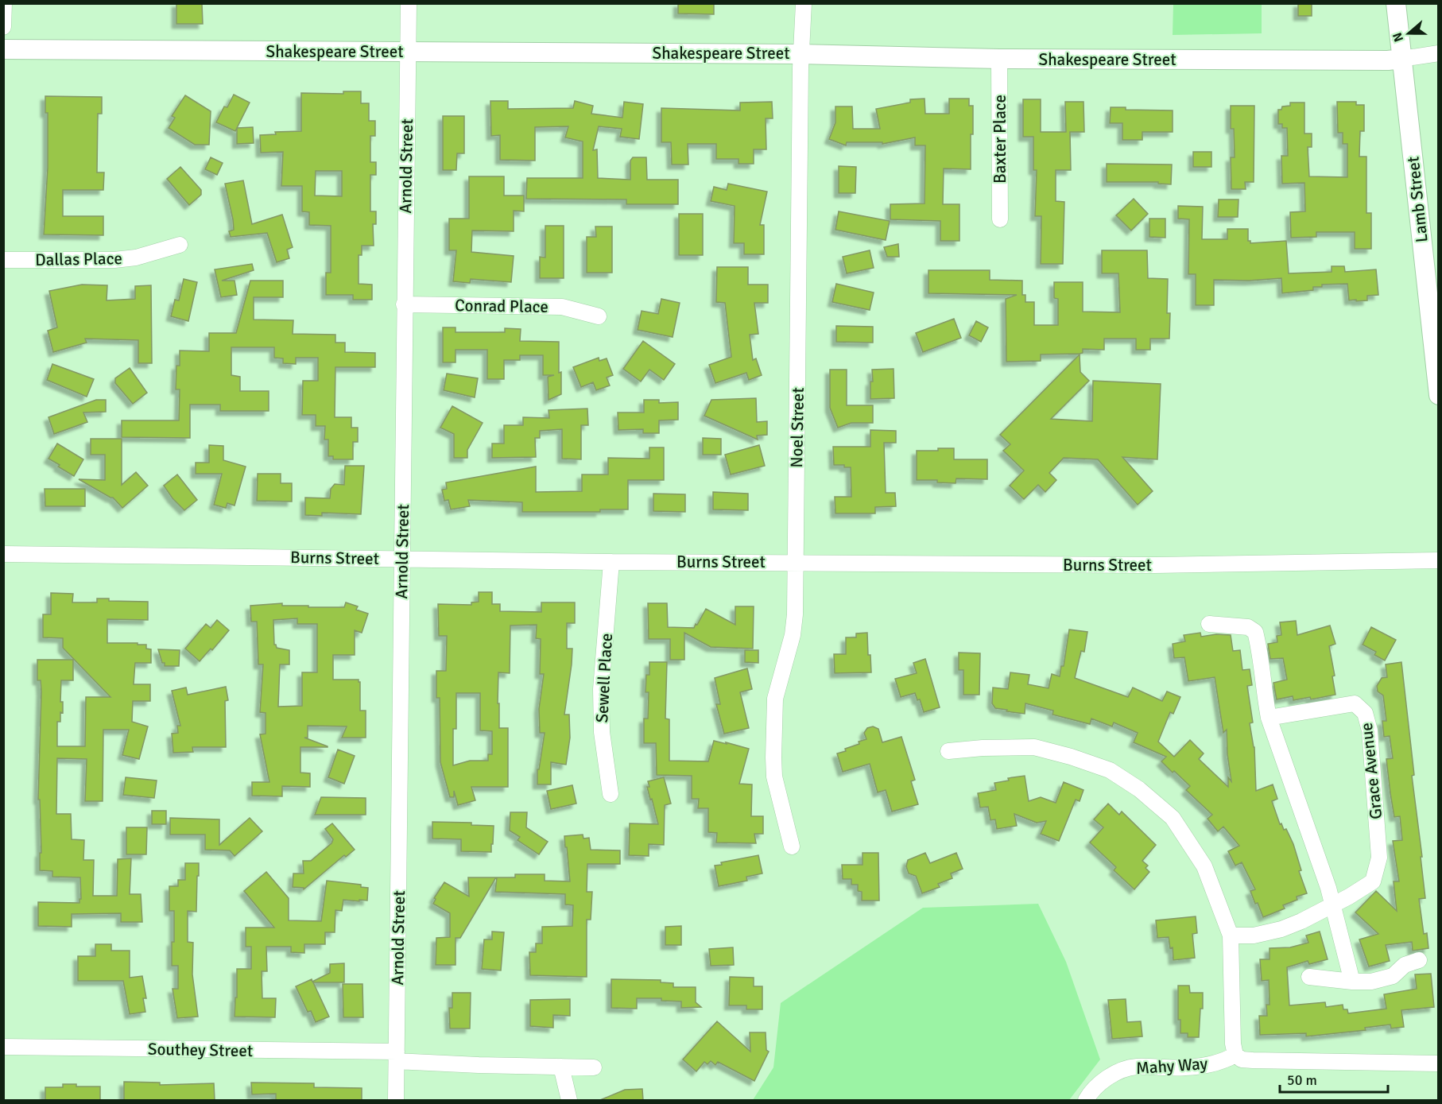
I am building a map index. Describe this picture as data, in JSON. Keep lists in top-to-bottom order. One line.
{"streets":{"street":["Shakespeare Street","Baxter Place","Arnold Street","Lamb Street","Dallas Place","Conrad Place","Noel Street","Burns Street","Sewell Place","Grace Avenue","Southey Street","Mahy Way"]},"crossings":[["Shakespeare Street","Baxter Place"],["Shakespeare Street","Arnold Street"],["Shakespeare Street","Lamb Street"],["Shakespeare Street","Noel Street"],["Arnold Street","Conrad Place"],["Arnold Street","Burns Street"],["Arnold Street","Southey Street"],["Noel Street","Burns Street"],["Burns Street","Sewell Place"]],"scale_bar":"50 m","north":"left"}
